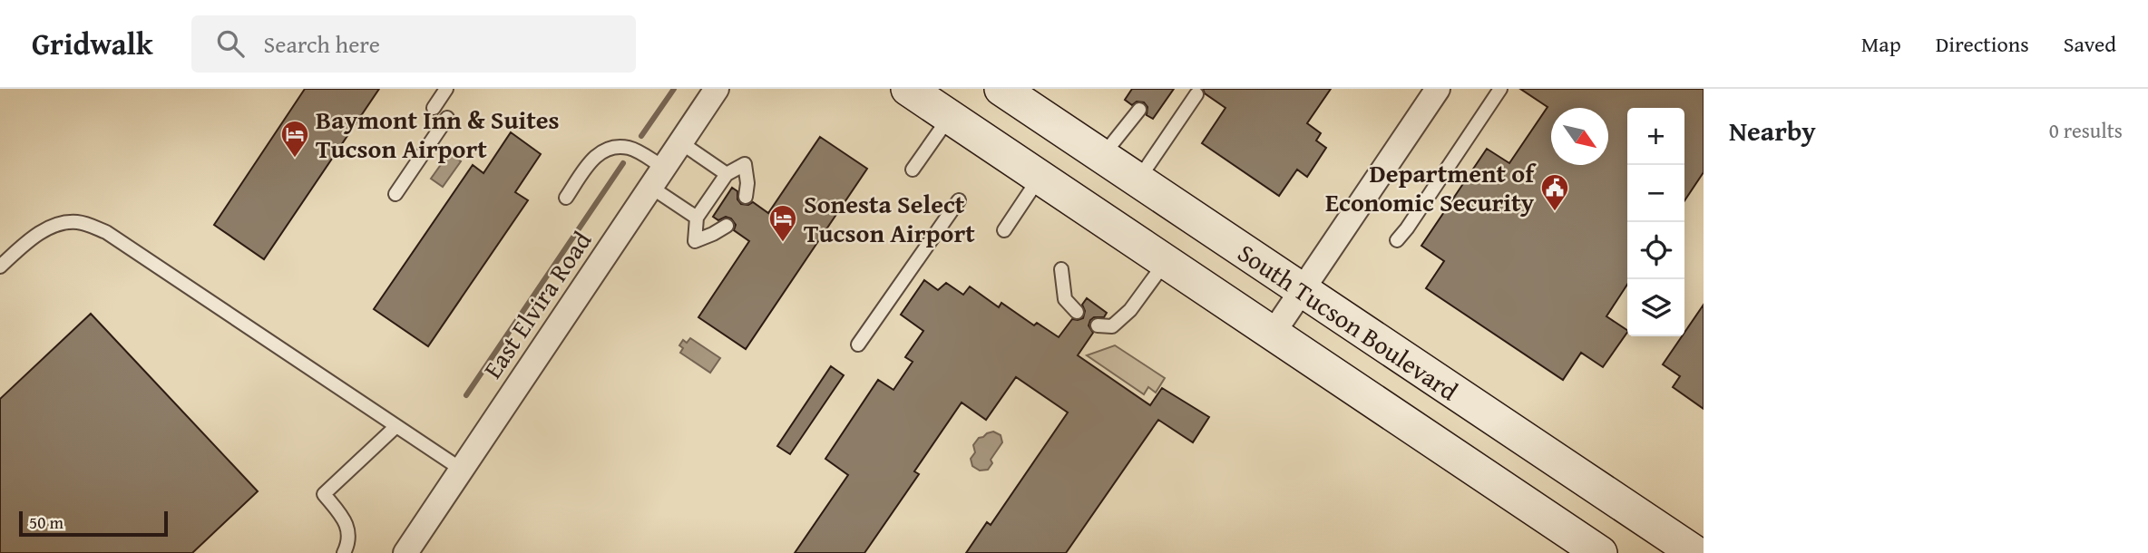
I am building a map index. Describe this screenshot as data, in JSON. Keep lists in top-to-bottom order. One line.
{"streets":{"main road":["South Tucson Boulevard"],"street":["East Elvira Road"]},"places":{"hotel":["Baymont Inn & Suites Tucson Airport","Sonesta Select Tucson Airport"],"public building":["Department of Economic Security"]},"scale_bar":"50 m","north":"bottom right","page":{"header":"Gridwalk","search":"Search here","nav":["Map","Directions","Saved"],"heading":["Nearby","0 results"],"map_buttons":["+","−"],"scale":"50 m"}}
